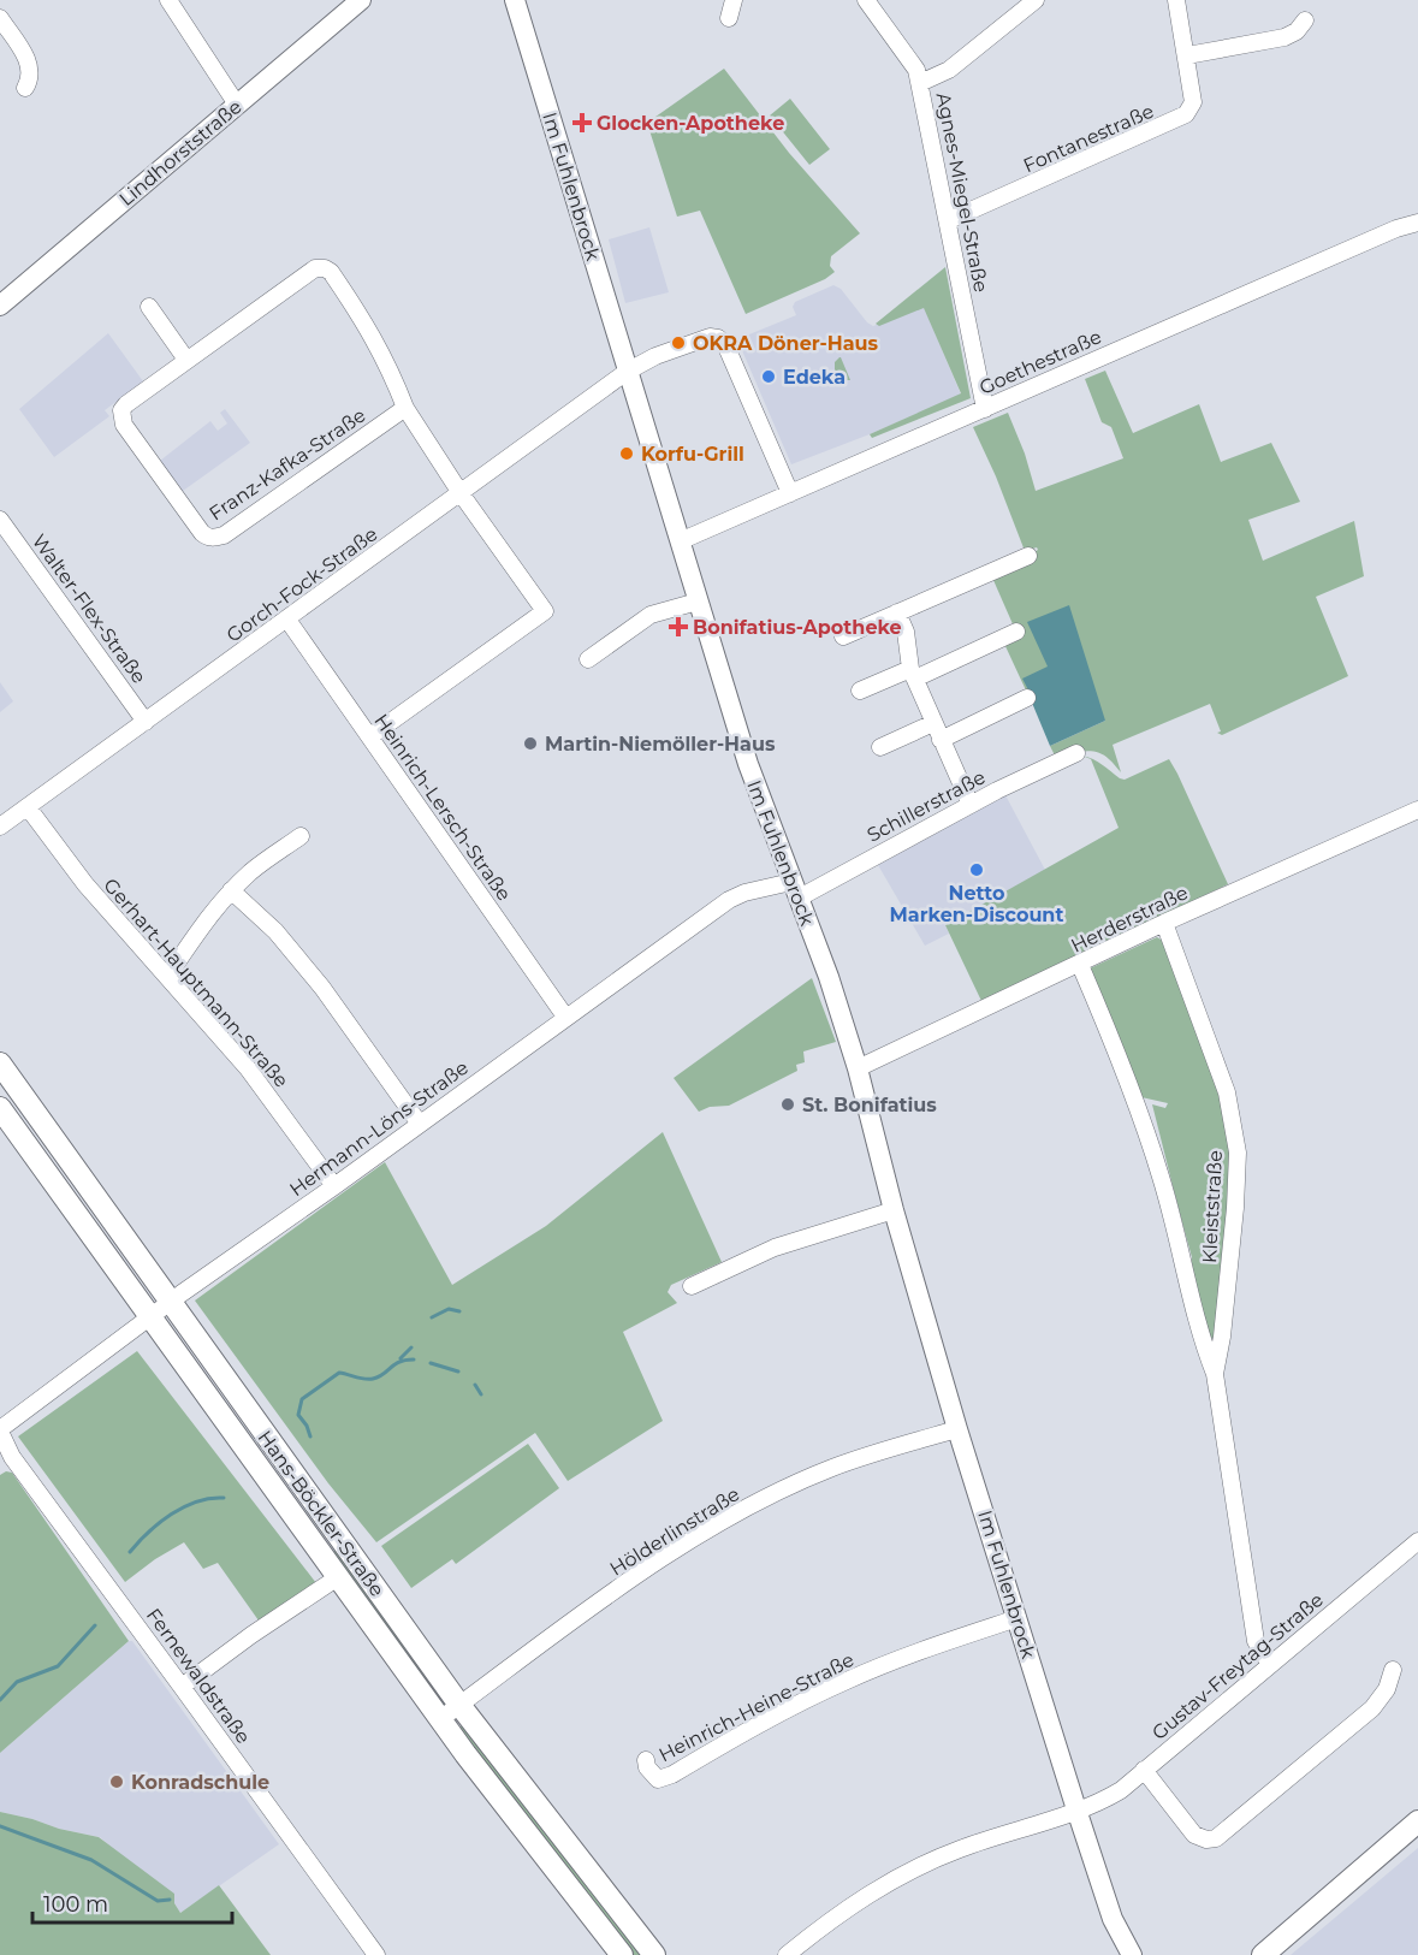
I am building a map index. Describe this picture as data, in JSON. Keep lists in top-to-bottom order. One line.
{"streets":{"main road":["Hans-Böckler-Straße"],"street":["Fontanestraße","Lindhorststraße","Im Fuhlenbrock","Agnes-Miegel-Straße","Goethestraße","Franz-Kafka-Straße","Gorch-Fock-Straße","Walter-Flex-Straße","Schillerstraße","Heinrich-Lersch-Straße","Herderstraße","Gerhart-Hauptmann-Straße","Hermann-Löns-Straße","Kleiststraße","Hölderlinstraße","Gustav-Freytag-Straße","Fernewaldstraße","Heinrich-Heine-Straße"]},"crossings":[["Fontanestraße","Agnes-Miegel-Straße"],["Im Fuhlenbrock","Goethestraße"],["Im Fuhlenbrock","Gorch-Fock-Straße"],["Im Fuhlenbrock","Schillerstraße"],["Im Fuhlenbrock","Herderstraße"],["Im Fuhlenbrock","Hermann-Löns-Straße"],["Im Fuhlenbrock","Hölderlinstraße"],["Im Fuhlenbrock","Gustav-Freytag-Straße"],["Im Fuhlenbrock","Heinrich-Heine-Straße"],["Agnes-Miegel-Straße","Goethestraße"],["Franz-Kafka-Straße","Gorch-Fock-Straße"],["Franz-Kafka-Straße","Heinrich-Lersch-Straße"],["Gorch-Fock-Straße","Walter-Flex-Straße"],["Gorch-Fock-Straße","Heinrich-Lersch-Straße"],["Gorch-Fock-Straße","Gerhart-Hauptmann-Straße"],["Schillerstraße","Hermann-Löns-Straße"],["Heinrich-Lersch-Straße","Hermann-Löns-Straße"],["Herderstraße","Kleiststraße"],["Gerhart-Hauptmann-Straße","Hermann-Löns-Straße"],["Hermann-Löns-Straße","Hans-Böckler-Straße"],["Hermann-Löns-Straße","Fernewaldstraße"],["Kleiststraße","Gustav-Freytag-Straße"],["Hans-Böckler-Straße","Hölderlinstraße"],["Hans-Böckler-Straße","Fernewaldstraße"]],"places":{"health":["Glocken-Apotheke","Bonifatius-Apotheke"],"other":["OKRA Döner-Haus","Edeka","Korfu-Grill","Martin-Niemöller-Haus","Netto Marken-Discount","St. Bonifatius","Konradschule"]},"scale_bar":"100 m"}
